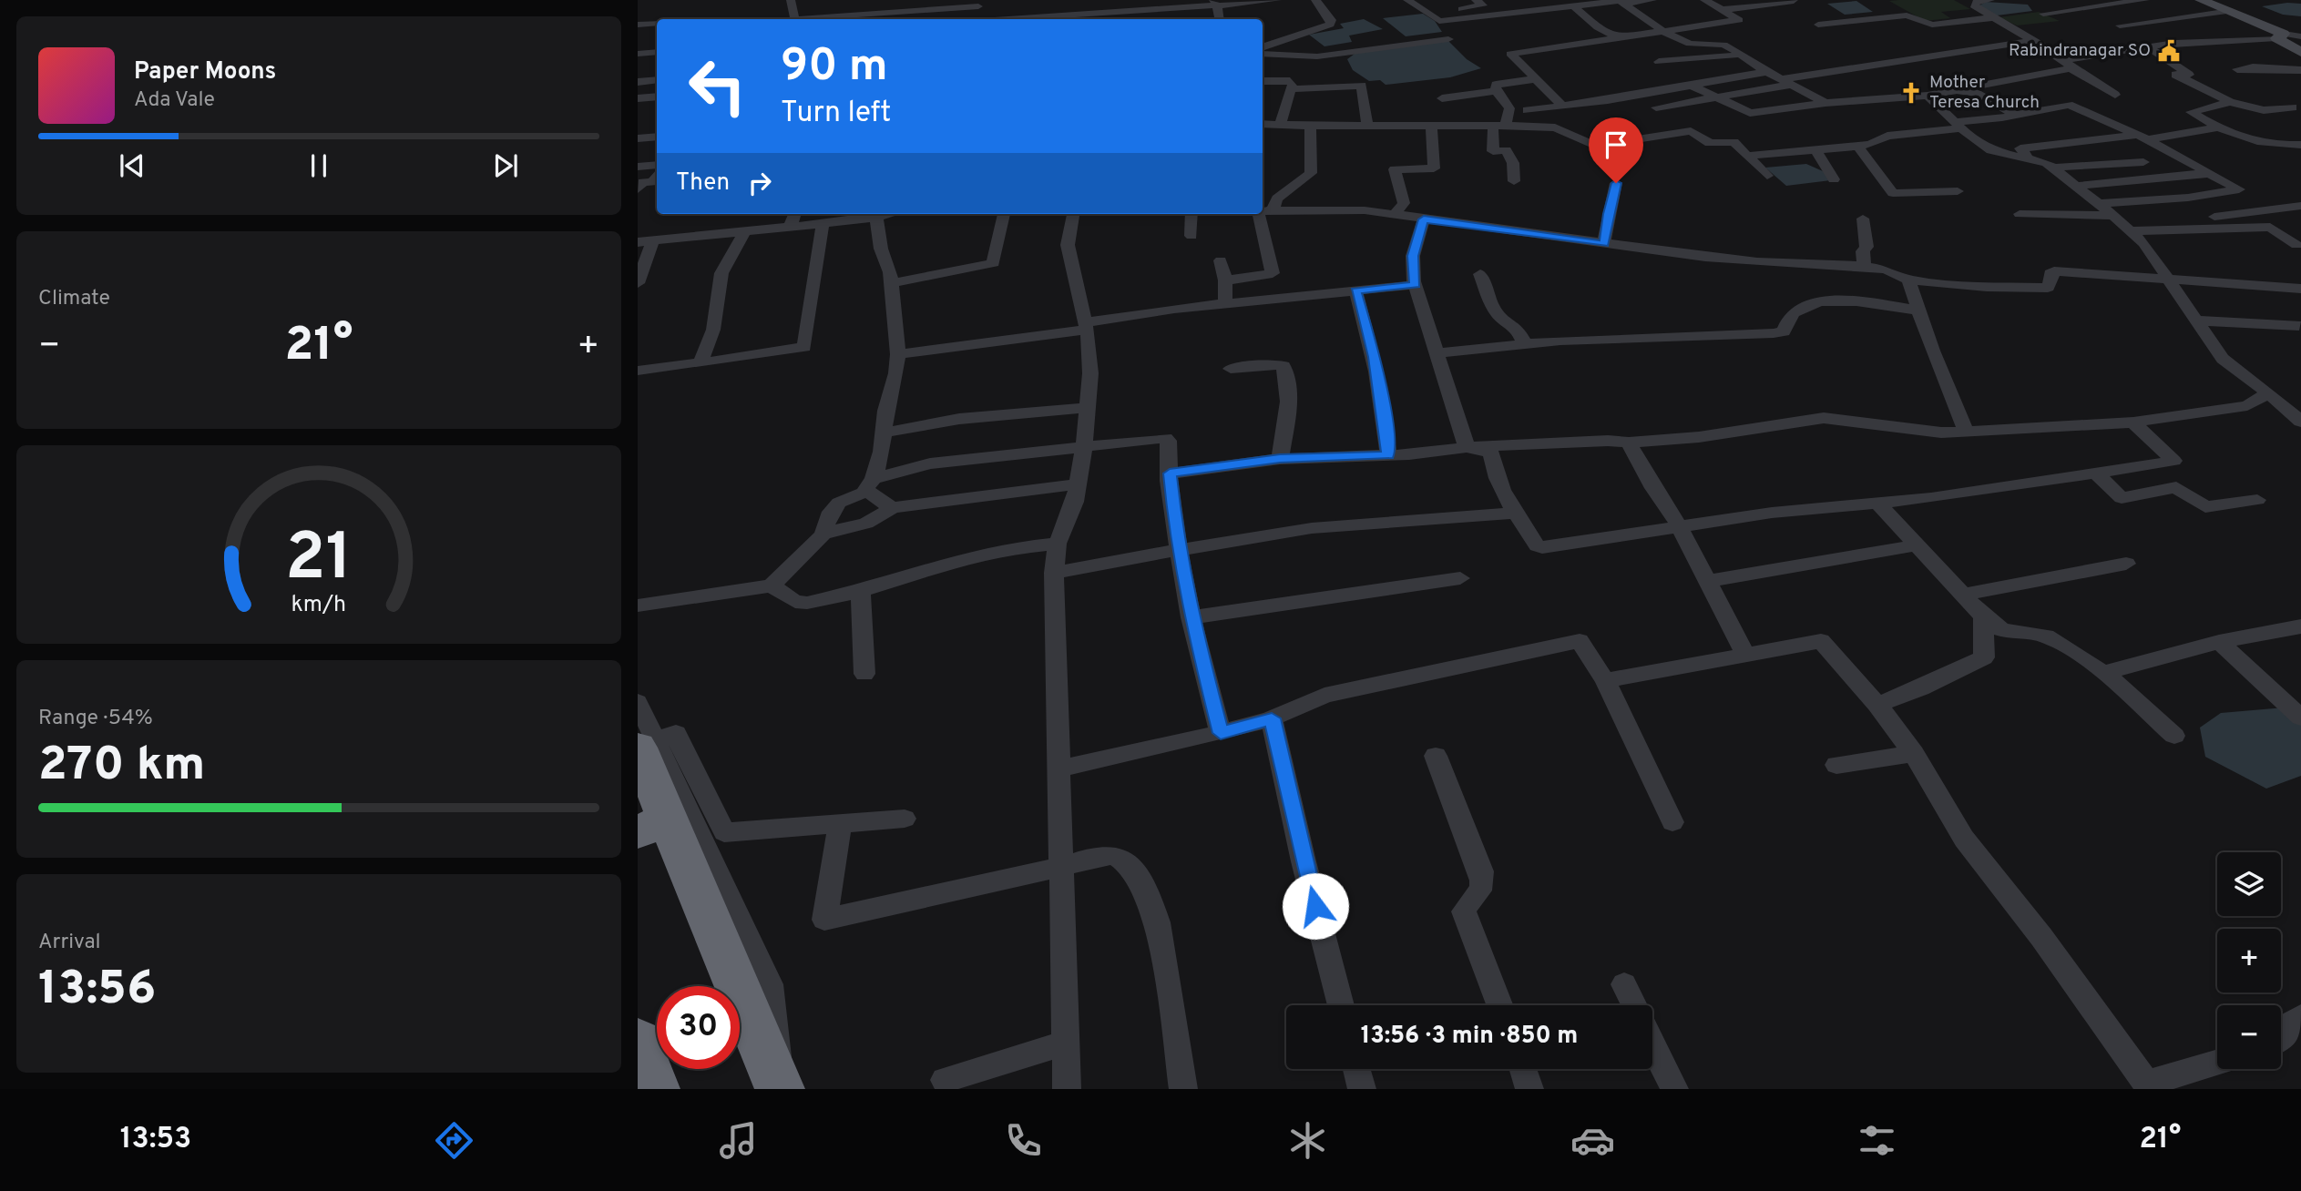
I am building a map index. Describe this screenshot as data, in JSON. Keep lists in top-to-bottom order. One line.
{"places":{"public building":["Rabindranagar SO"],"church":["Mother Teresa Church"]},"page":{"turn":["90 m","Turn left"],"song":["Paper Moons","Ada Vale"],"then":"Then","tile":["Climate",["Range · 54%","270 km"],["Arrival","13:56"]],"heat":["−","21°","+"],"map_buttons":["+","−"],"limit":"30","trip":"13:56 · 3 min · 850 m","tabs":["13:53","21°"],"gauge":["21","km/h"]}}
